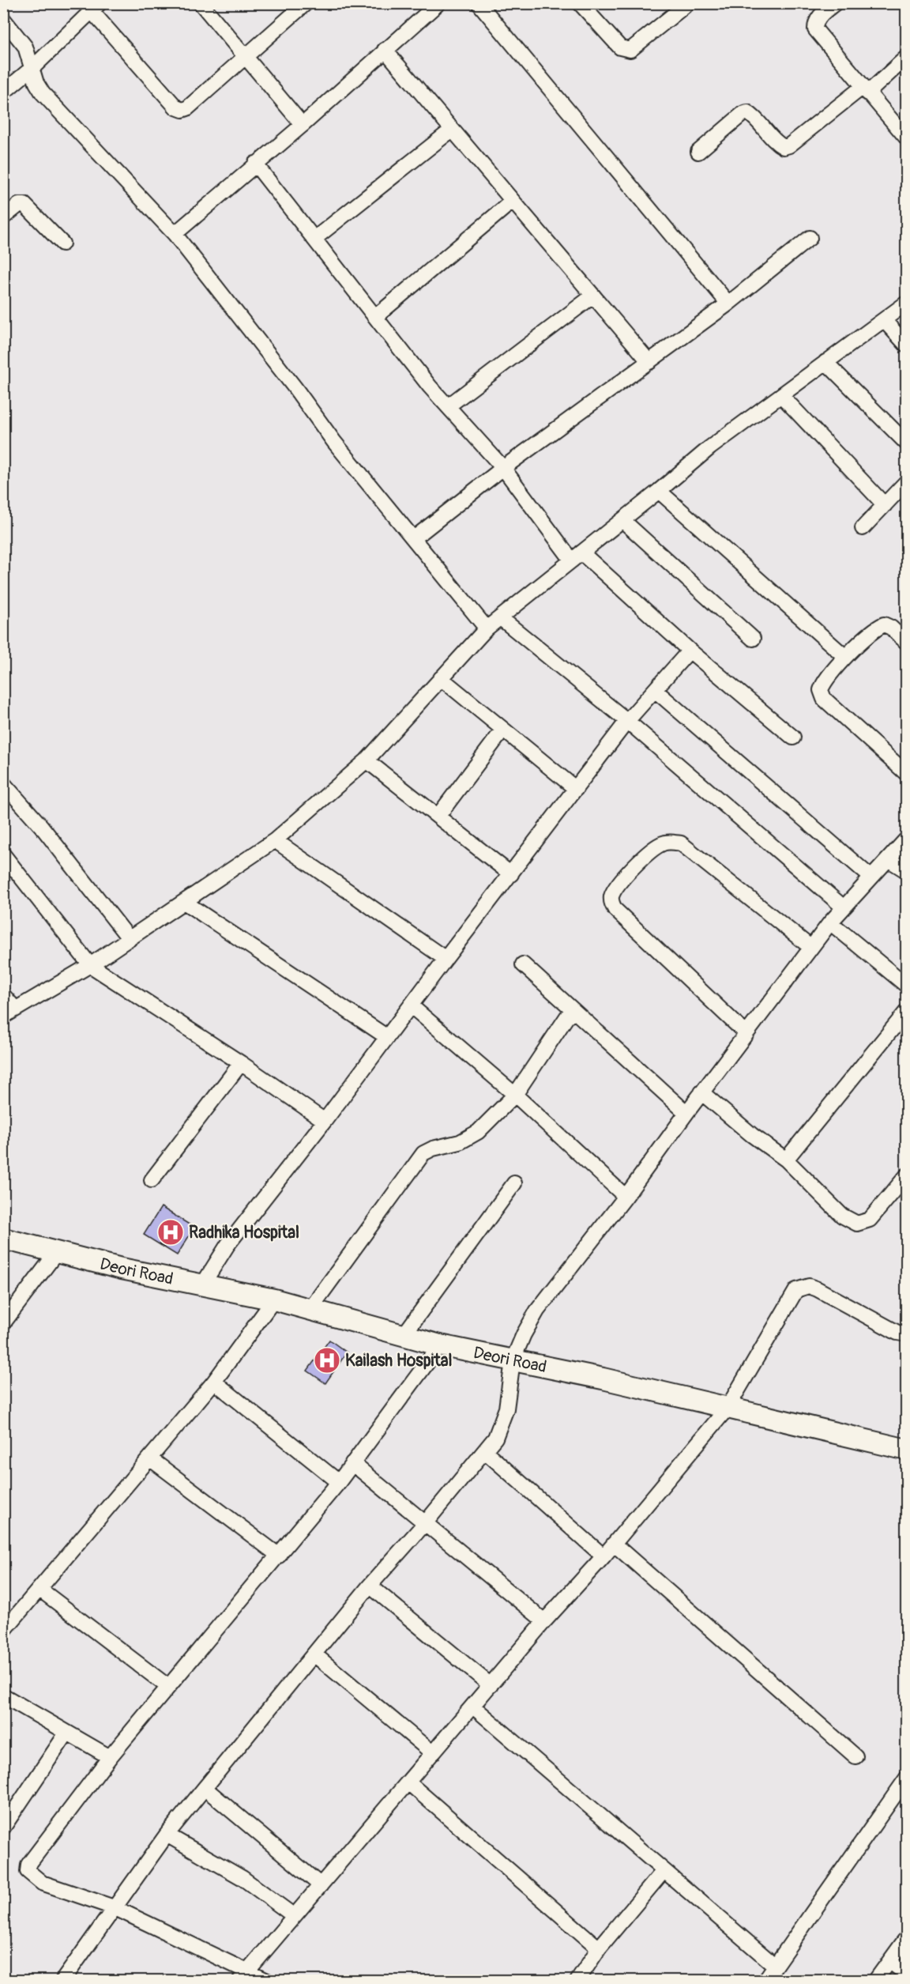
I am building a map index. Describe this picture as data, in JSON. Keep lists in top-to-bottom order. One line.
{"streets":{"street":["Deori Road"]},"places":{"hospital":["Radhika Hospital","Kailash Hospital"]}}
